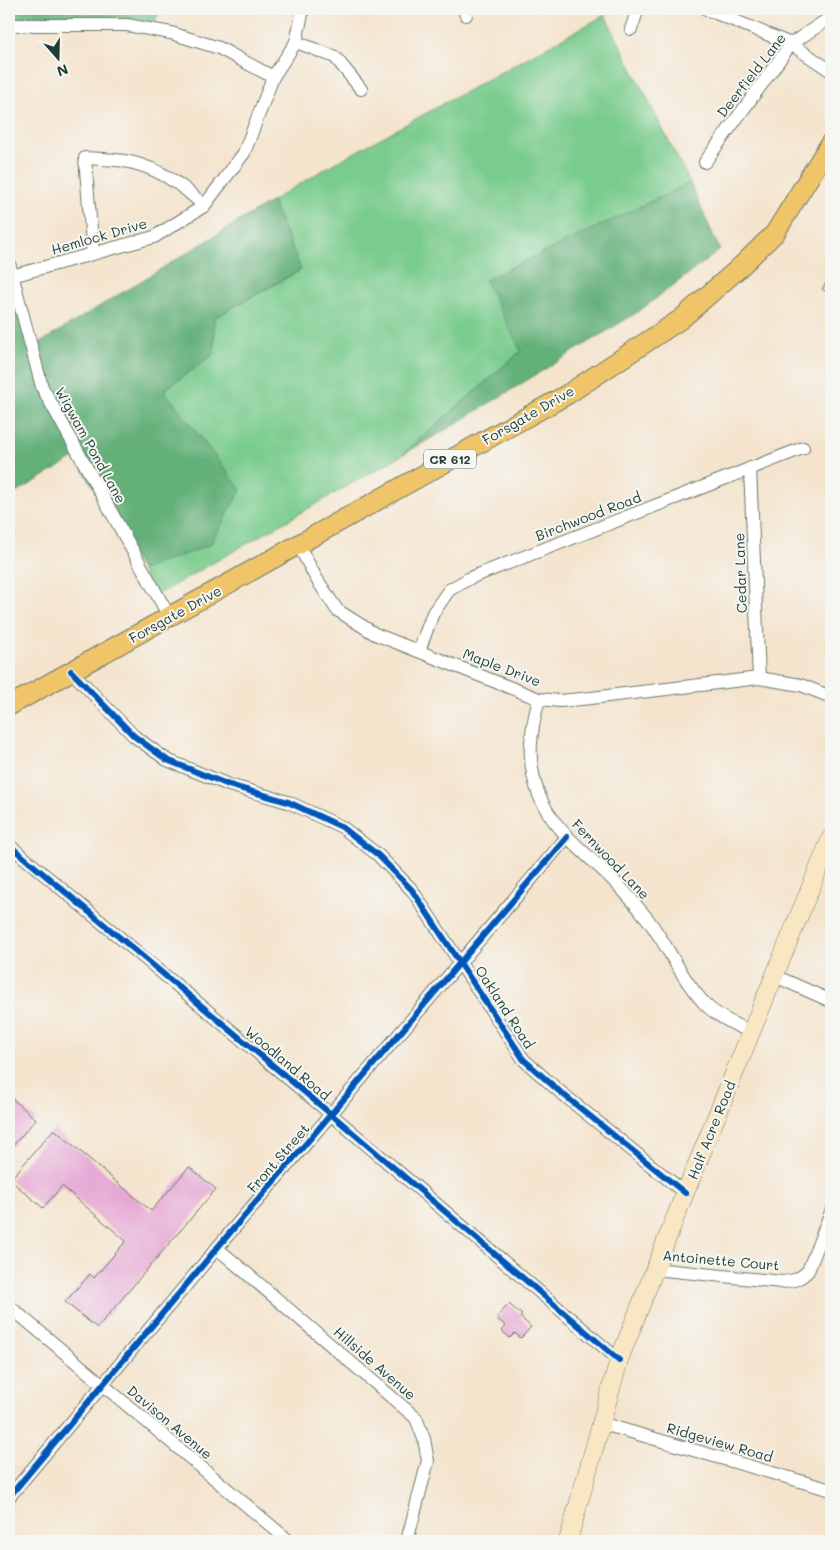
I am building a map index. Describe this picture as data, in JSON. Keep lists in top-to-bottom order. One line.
{"streets":{"main road":["Forsgate Drive","CR 612"],"street":["Deerfield Lane","Hemlock Drive","Wigwam Pond Lane","Birchwood Road","Cedar Lane","Maple Drive","Fernwood Lane","Oakland Road","Woodland Road","Half Acre Road","Front Street","Antoinette Court","Hillside Avenue","Davison Avenue","Ridgeview Road"]},"crossings":[["Hemlock Drive","Wigwam Pond Lane"],["Forsgate Drive","Wigwam Pond Lane"],["Forsgate Drive","Maple Drive"],["Forsgate Drive","Oakland Road"],["Birchwood Road","Cedar Lane"],["Birchwood Road","Maple Drive"],["Cedar Lane","Maple Drive"],["Maple Drive","Fernwood Lane"],["Fernwood Lane","Half Acre Road"],["Fernwood Lane","Front Street"],["Oakland Road","Half Acre Road"],["Oakland Road","Front Street"],["Woodland Road","Half Acre Road"],["Woodland Road","Front Street"],["Half Acre Road","Antoinette Court"],["Half Acre Road","Ridgeview Road"],["Front Street","Hillside Avenue"],["Front Street","Davison Avenue"]],"north":"bottom"}
